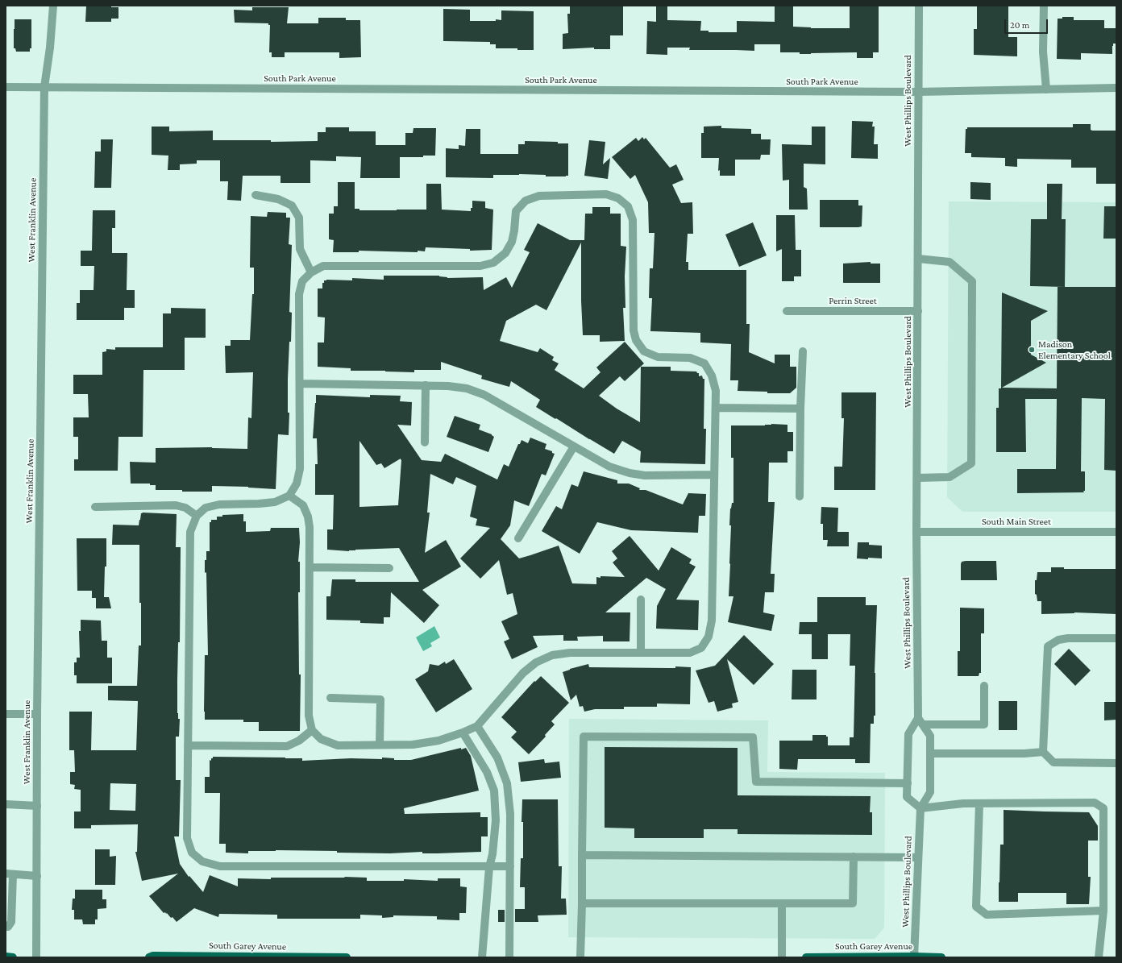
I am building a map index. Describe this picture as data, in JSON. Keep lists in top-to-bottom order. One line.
{"streets":{"main road":["South Garey Avenue"],"street":["South Park Avenue","West Phillips Boulevard","West Franklin Avenue","Perrin Street","South Main Street"]},"crossings":[["South Park Avenue","West Phillips Boulevard"],["South Park Avenue","West Franklin Avenue"],["West Phillips Boulevard","Perrin Street"],["West Phillips Boulevard","South Main Street"],["West Phillips Boulevard","South Garey Avenue"]],"places":["Madison Elementary School"],"scale_bar":"20 m"}
